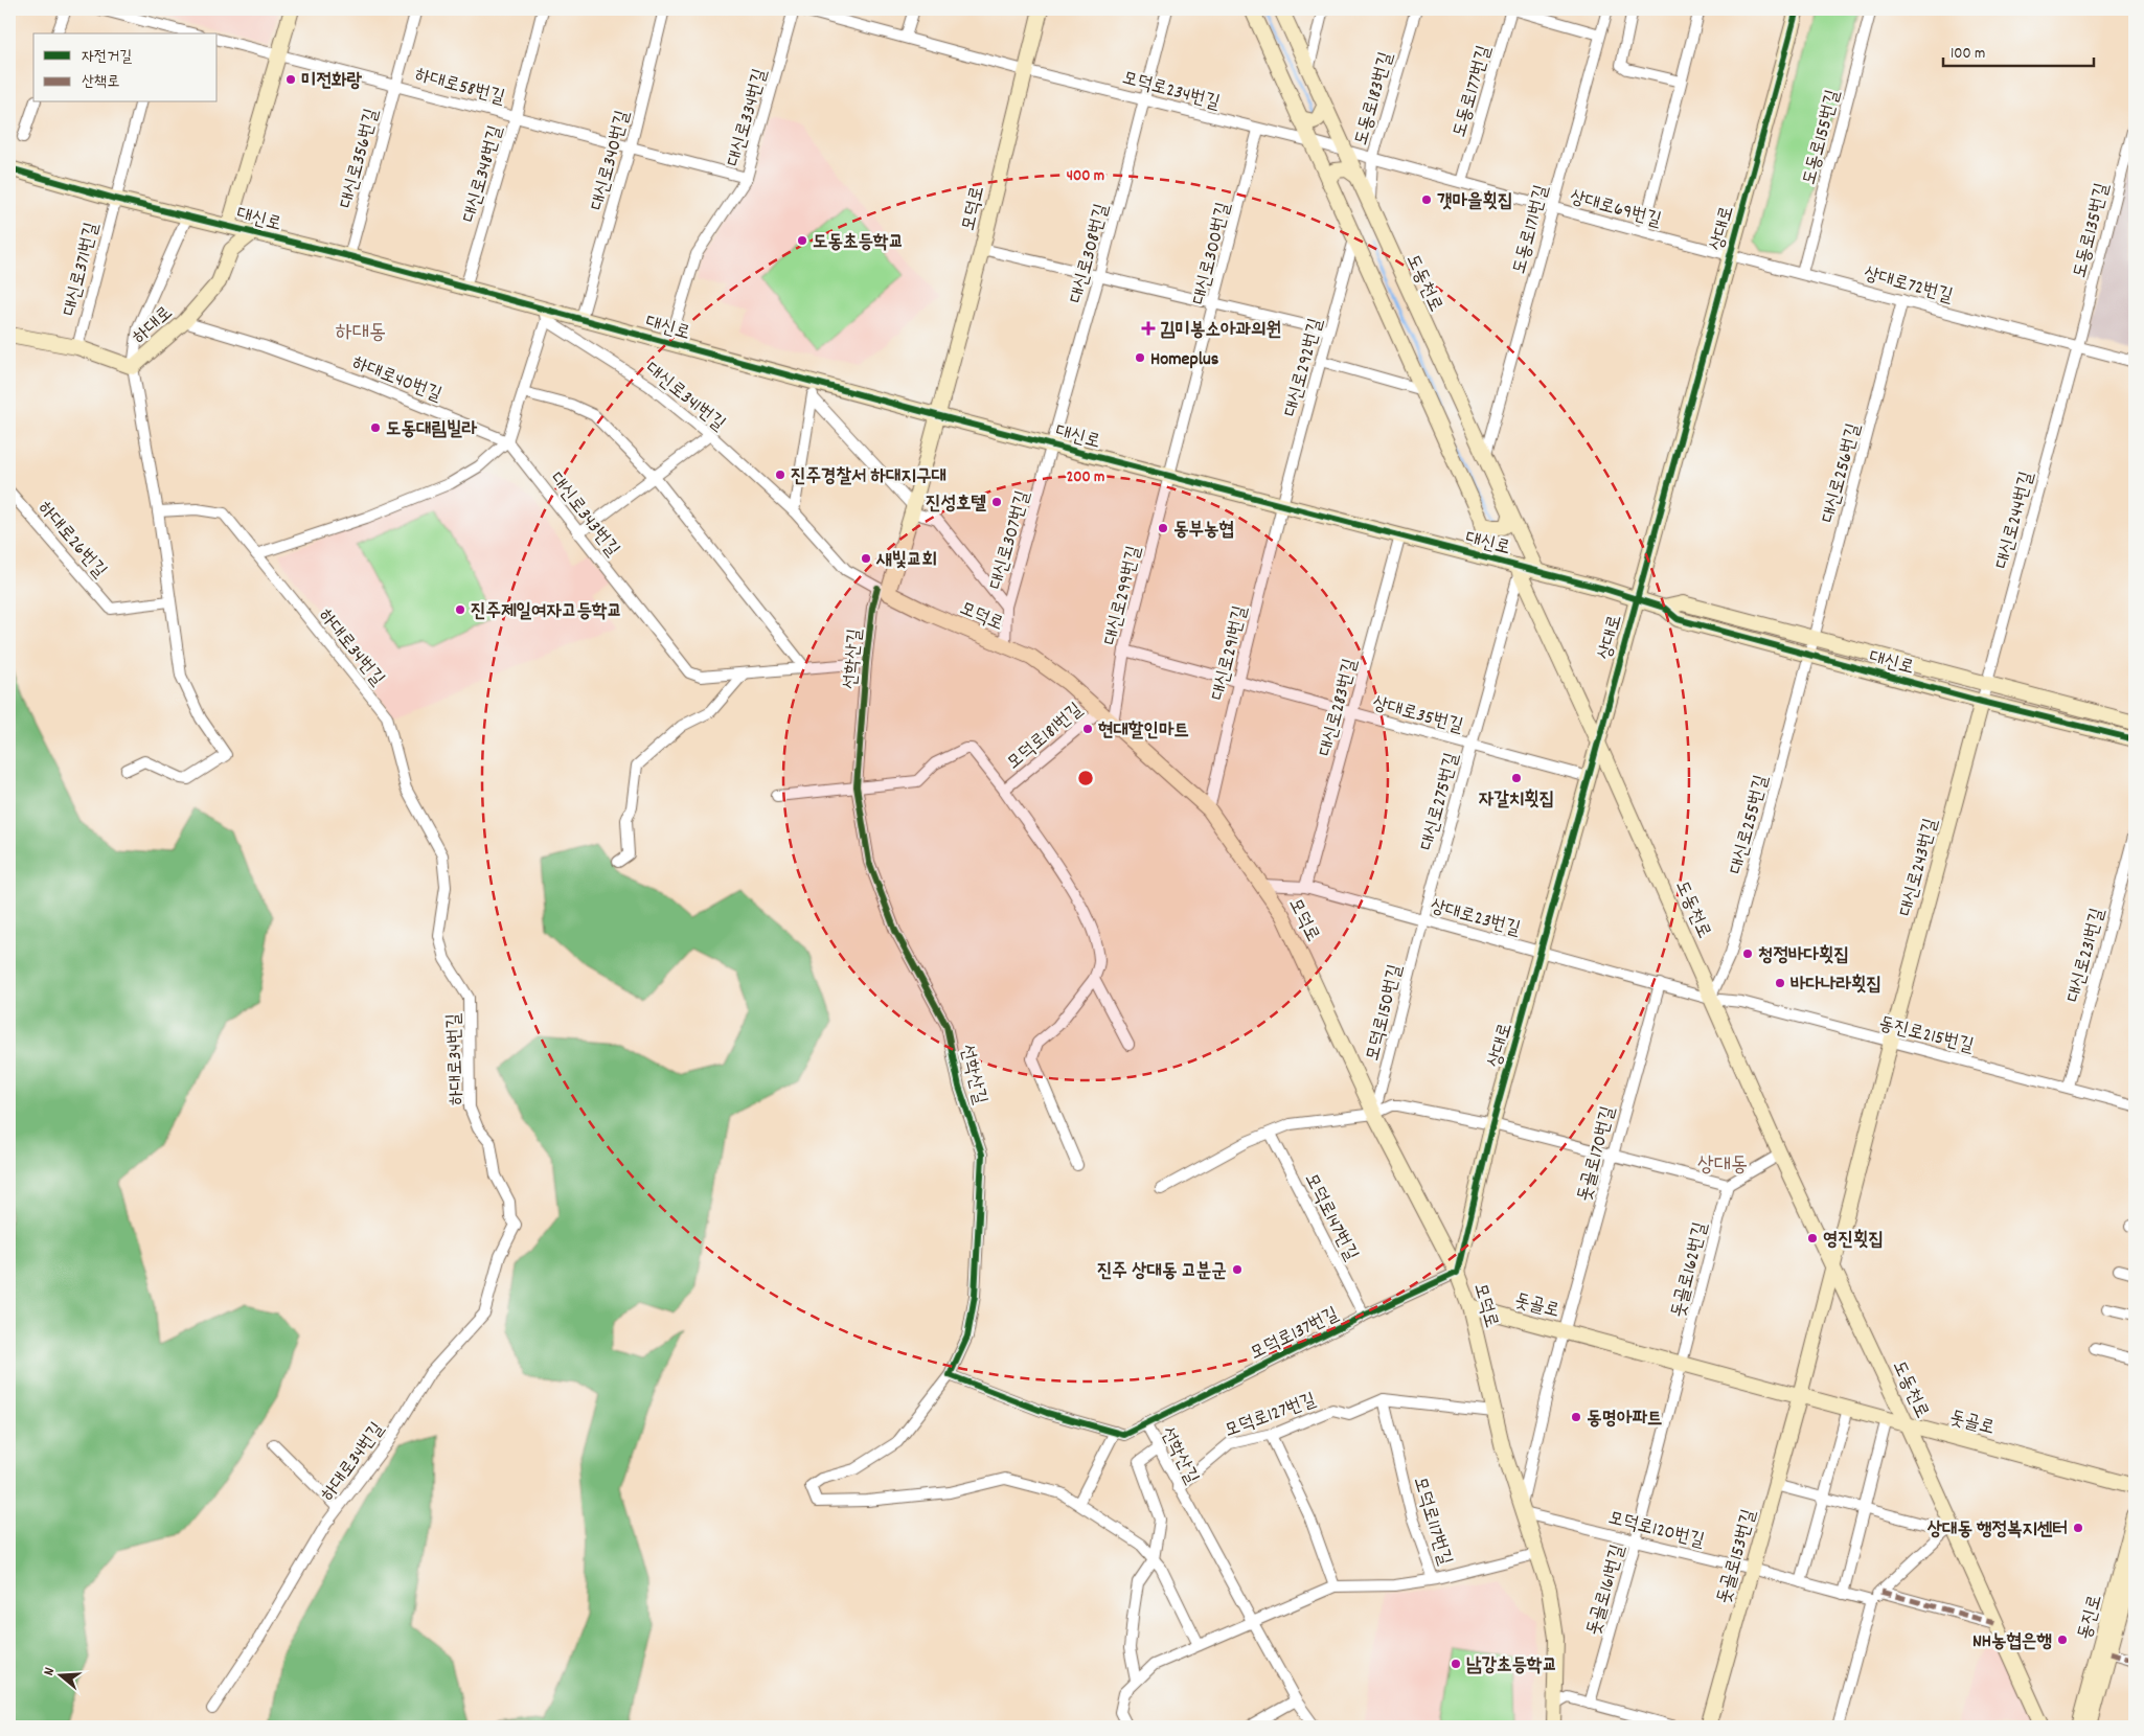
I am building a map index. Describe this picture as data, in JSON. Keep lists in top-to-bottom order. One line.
{"streets":{"street":["하대로58번길","모덕로234번길","도동로177번길","도동로183번길","대신로334번길","도동로155번길","대신로356번길","대신로340번길","대신로348번길","상대로69번길","모덕로","대신로","상대로","도동로171번길","도동로135번길","대신로308번길","대신로300번길","대신로371번길","도동천로","상대로72번길","하대로","대신로292번길","하대로40번길","대신로341번길","대신로256번길","대신로343번길","대신로244번길","하대로26번길","대신로307번길","대신로299번길","하대로34번길","대신로291번길","선학산길","대신로283번길","상대로35번길","모덕로181번길","대신로275번길","대신로255번길","대신로243번길","상대로23번길","대신로231번길","모덕로150번길","동진로215번길","돗골로170번길","모덕로147번길","돗골로162번길","돗골로","모덕로137번길","모덕로127번길","모덕로117번길","모덕로120번길","돗골로153번길","돗골로161번길","동진로"]},"crossings":[["하대로58번길","대신로334번길"],["하대로58번길","대신로356번길"],["하대로58번길","대신로340번길"],["하대로58번길","대신로348번길"],["모덕로234번길","상대로69번길"],["모덕로234번길","모덕로"],["모덕로234번길","대신로308번길"],["모덕로234번길","대신로300번길"],["모덕로234번길","도동천로"],["도동로177번길","상대로69번길"],["도동로183번길","상대로69번길"],["대신로334번길","대신로"],["도동로155번길","상대로72번길"],["대신로356번길","대신로"],["대신로340번길","대신로"],["대신로348번길","대신로"],["상대로69번길","상대로"],["상대로69번길","도동로171번길"],["상대로69번길","도동천로"],["상대로69번길","상대로72번길"],["모덕로","대신로"],["모덕로","상대로"],["모덕로","대신로341번길"],["모덕로","대신로307번길"],["모덕로","대신로299번길"],["모덕로","대신로291번길"],["모덕로","선학산길"],["모덕로","모덕로181번길"],["모덕로","상대로23번길"],["모덕로","모덕로150번길"],["모덕로","돗골로"],["모덕로","모덕로137번길"],["모덕로","모덕로127번길"],["모덕로","모덕로117번길"],["모덕로","모덕로120번길"],["대신로","상대로"],["대신로","대신로308번길"],["대신로","대신로300번길"],["대신로","대신로371번길"],["대신로","도동천로"],["대신로","하대로"],["대신로","대신로292번길"],["대신로","대신로341번길"],["대신로","대신로256번길"],["대신로","대신로244번길"],["대신로","대신로307번길"],["대신로","대신로299번길"],["대신로","대신로291번길"],["대신로","대신로283번길"],["대신로","대신로275번길"],["대신로","대신로255번길"],["대신로","대신로243번길"],["상대로","도동천로"],["상대로","상대로72번길"],["상대로","상대로35번길"],["상대로","상대로23번길"],["상대로","모덕로137번길"],["도동로171번길","도동천로"],["도동로135번길","상대로72번길"],["도동로135번길","대신로244번길"],["대신로308번길","대신로307번길"],["대신로300번길","대신로299번길"],["대신로371번길","하대로"],["도동천로","대신로275번길"],["도동천로","대신로255번길"],["도동천로","상대로23번길"],["도동천로","동진로215번길"],["도동천로","돗골로"],["상대로72번길","대신로256번길"],["상대로72번길","대신로244번길"],["하대로","하대로40번길"],["대신로292번길","대신로291번길"],["하대로40번길","대신로343번길"],["대신로341번길","선학산길"],["대신로256번길","대신로255번길"],["대신로244번길","대신로243번길"],["대신로299번길","상대로35번길"],["대신로291번길","상대로35번길"],["선학산길","모덕로181번길"],["선학산길","모덕로137번길"],["선학산길","모덕로127번길"],["선학산길","모덕로117번길"],["대신로283번길","상대로35번길"],["대신로283번길","상대로23번길"],["상대로35번길","대신로275번길"],["대신로275번길","상대로23번길"],["대신로275번길","모덕로150번길"],["대신로255번길","상대로23번길"],["대신로255번길","동진로215번길"],["대신로243번길","동진로215번길"],["상대로23번길","모덕로150번길"],["상대로23번길","동진로215번길"],["상대로23번길","돗골로170번길"],["대신로231번길","동진로215번길"],["돗골로170번길","돗골로"],["모덕로147번길","모덕로137번길"],["돗골로162번길","돗골로"],["돗골로162번길","돗골로161번길"],["돗골로","모덕로120번길"],["돗골로","돗골로153번길"],["돗골로","돗골로161번길"],["모덕로127번길","모덕로117번길"],["모덕로120번길","돗골로153번길"],["모덕로120번길","돗골로161번길"]],"districts":["하대동","상대동"],"places":{"other":["미전화랑","갯마을횟집","도동초등학교","Homeplus","도동대림빌라","진주경찰서 하대지구대","진성호텔","동부농협","새빛교회","진주제일여자고등학교","현대할인마트","자갈치횟집","청정바다횟집","바다나라횟집","영진횟집","진주 상대동 고분군","동명아파트","상대동 행정복지센터","NH농협은행","남강초등학교"],"health":["김미봉소아과의원"]},"legend":["자전거길","산책로"],"scale_bar":"100 m","north":"left","rings":["400 m","200 m"]}
